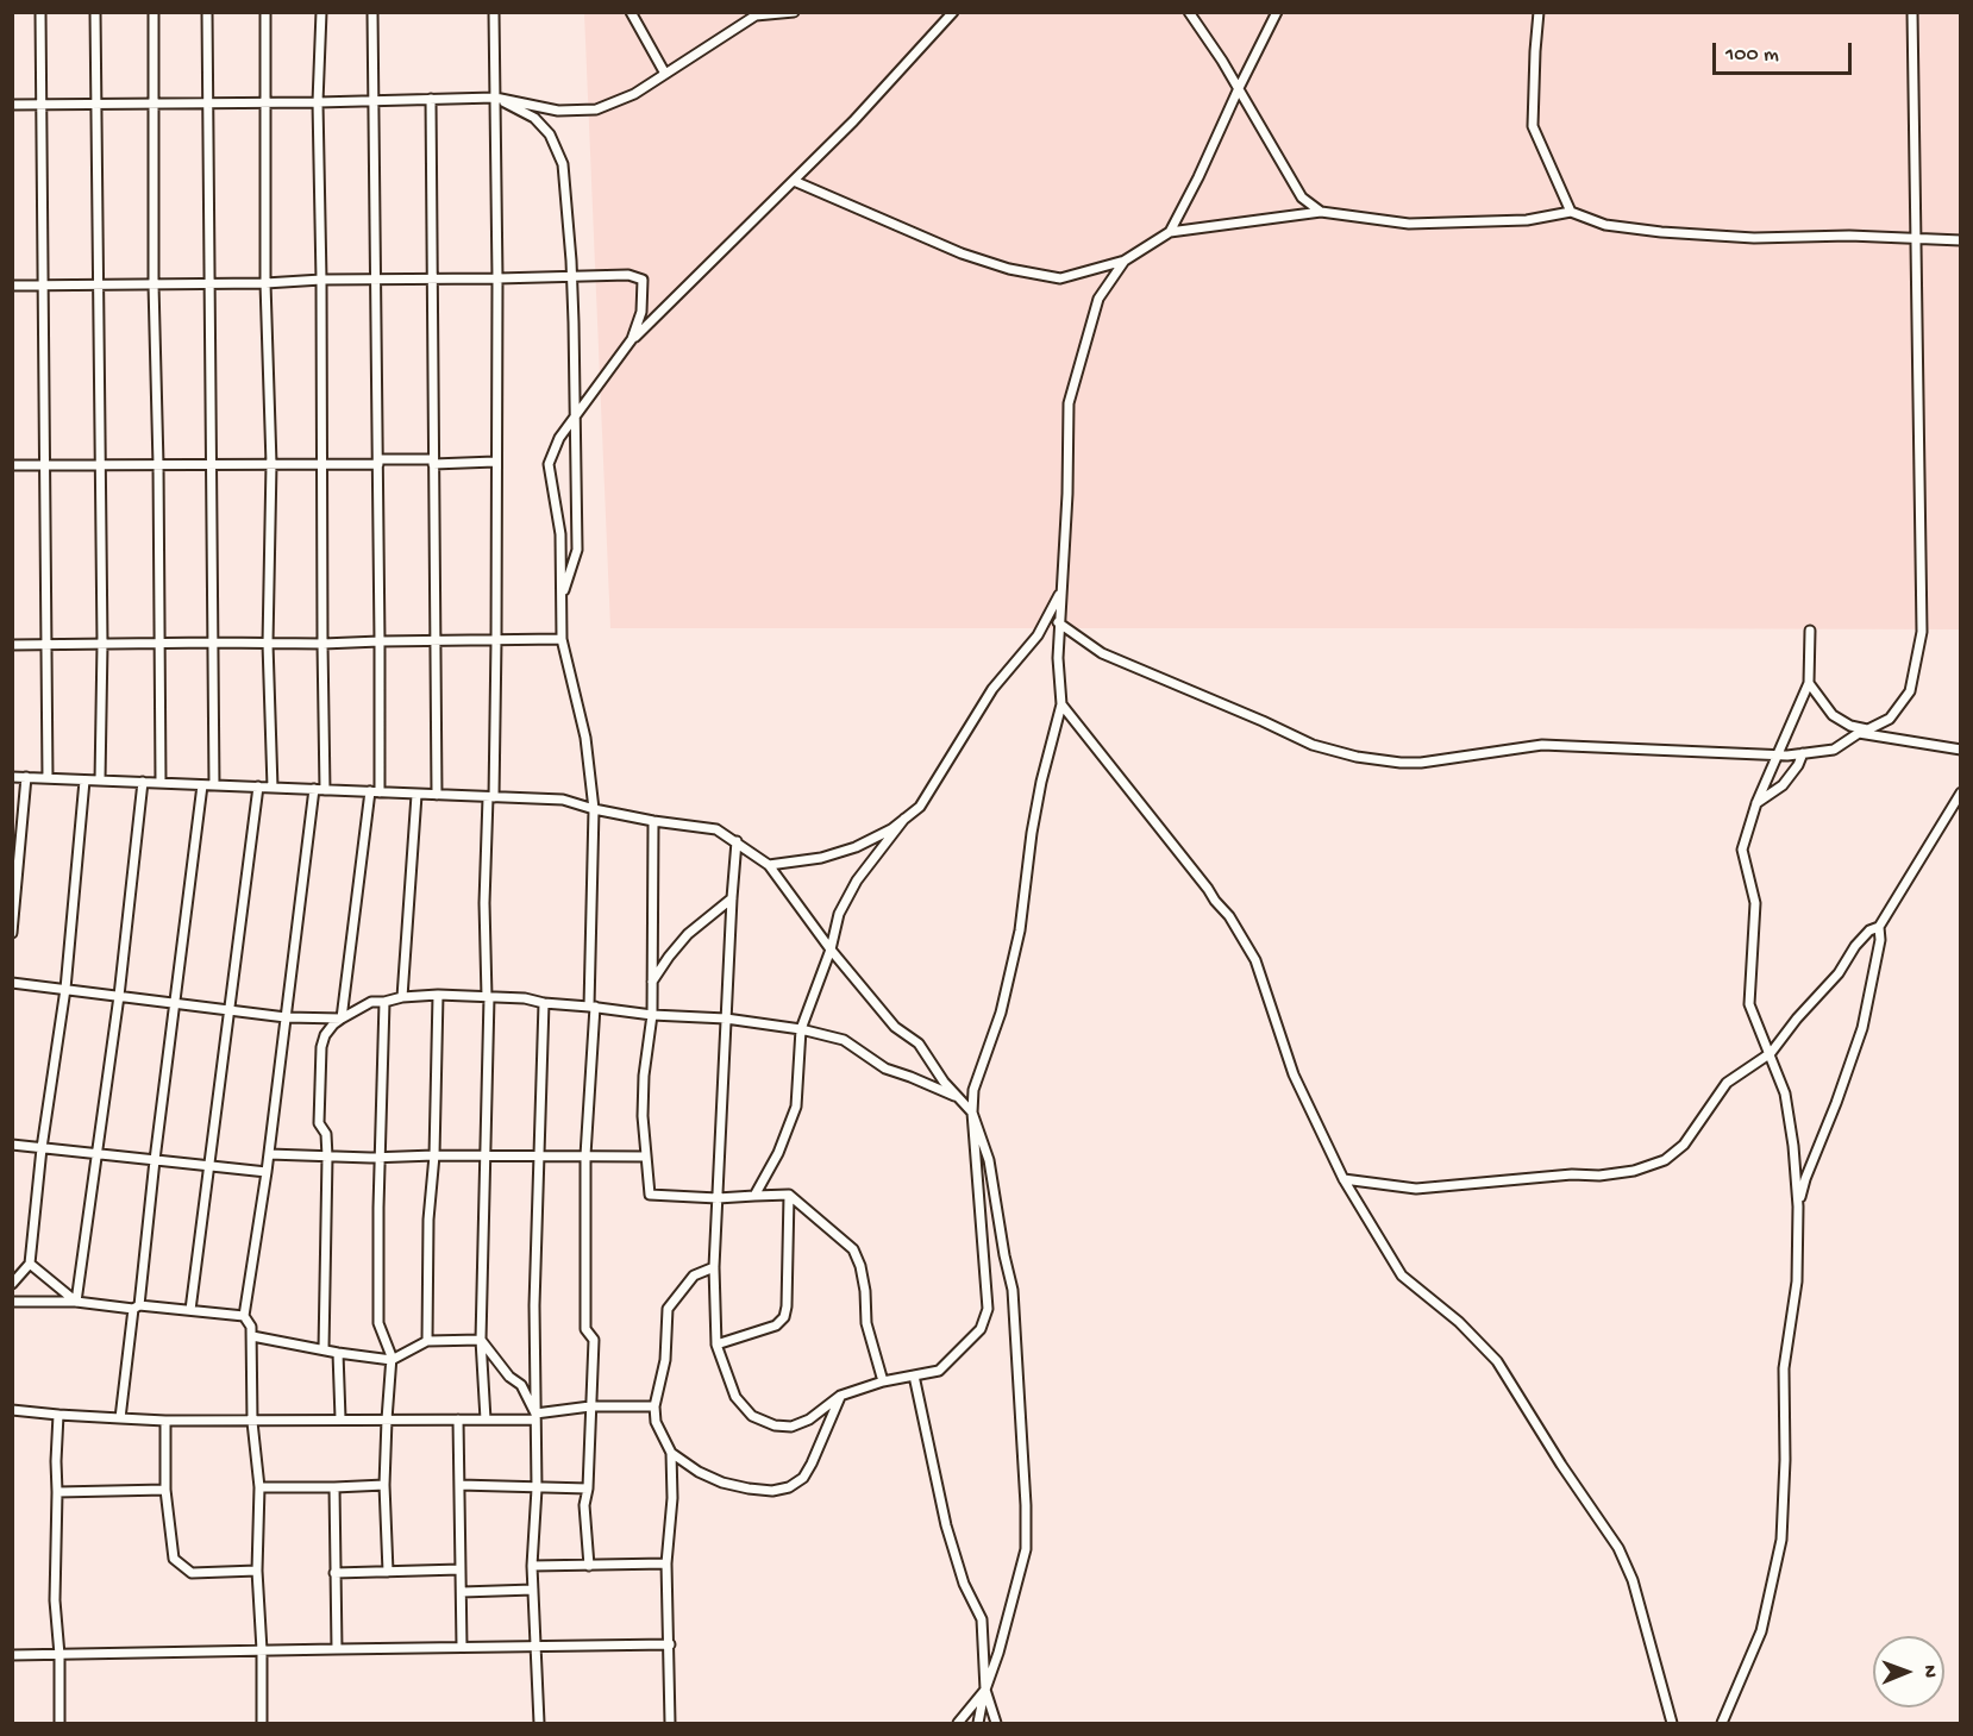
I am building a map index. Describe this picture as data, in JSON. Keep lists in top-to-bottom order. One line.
{"scale_bar":"100 m","north":"right"}
